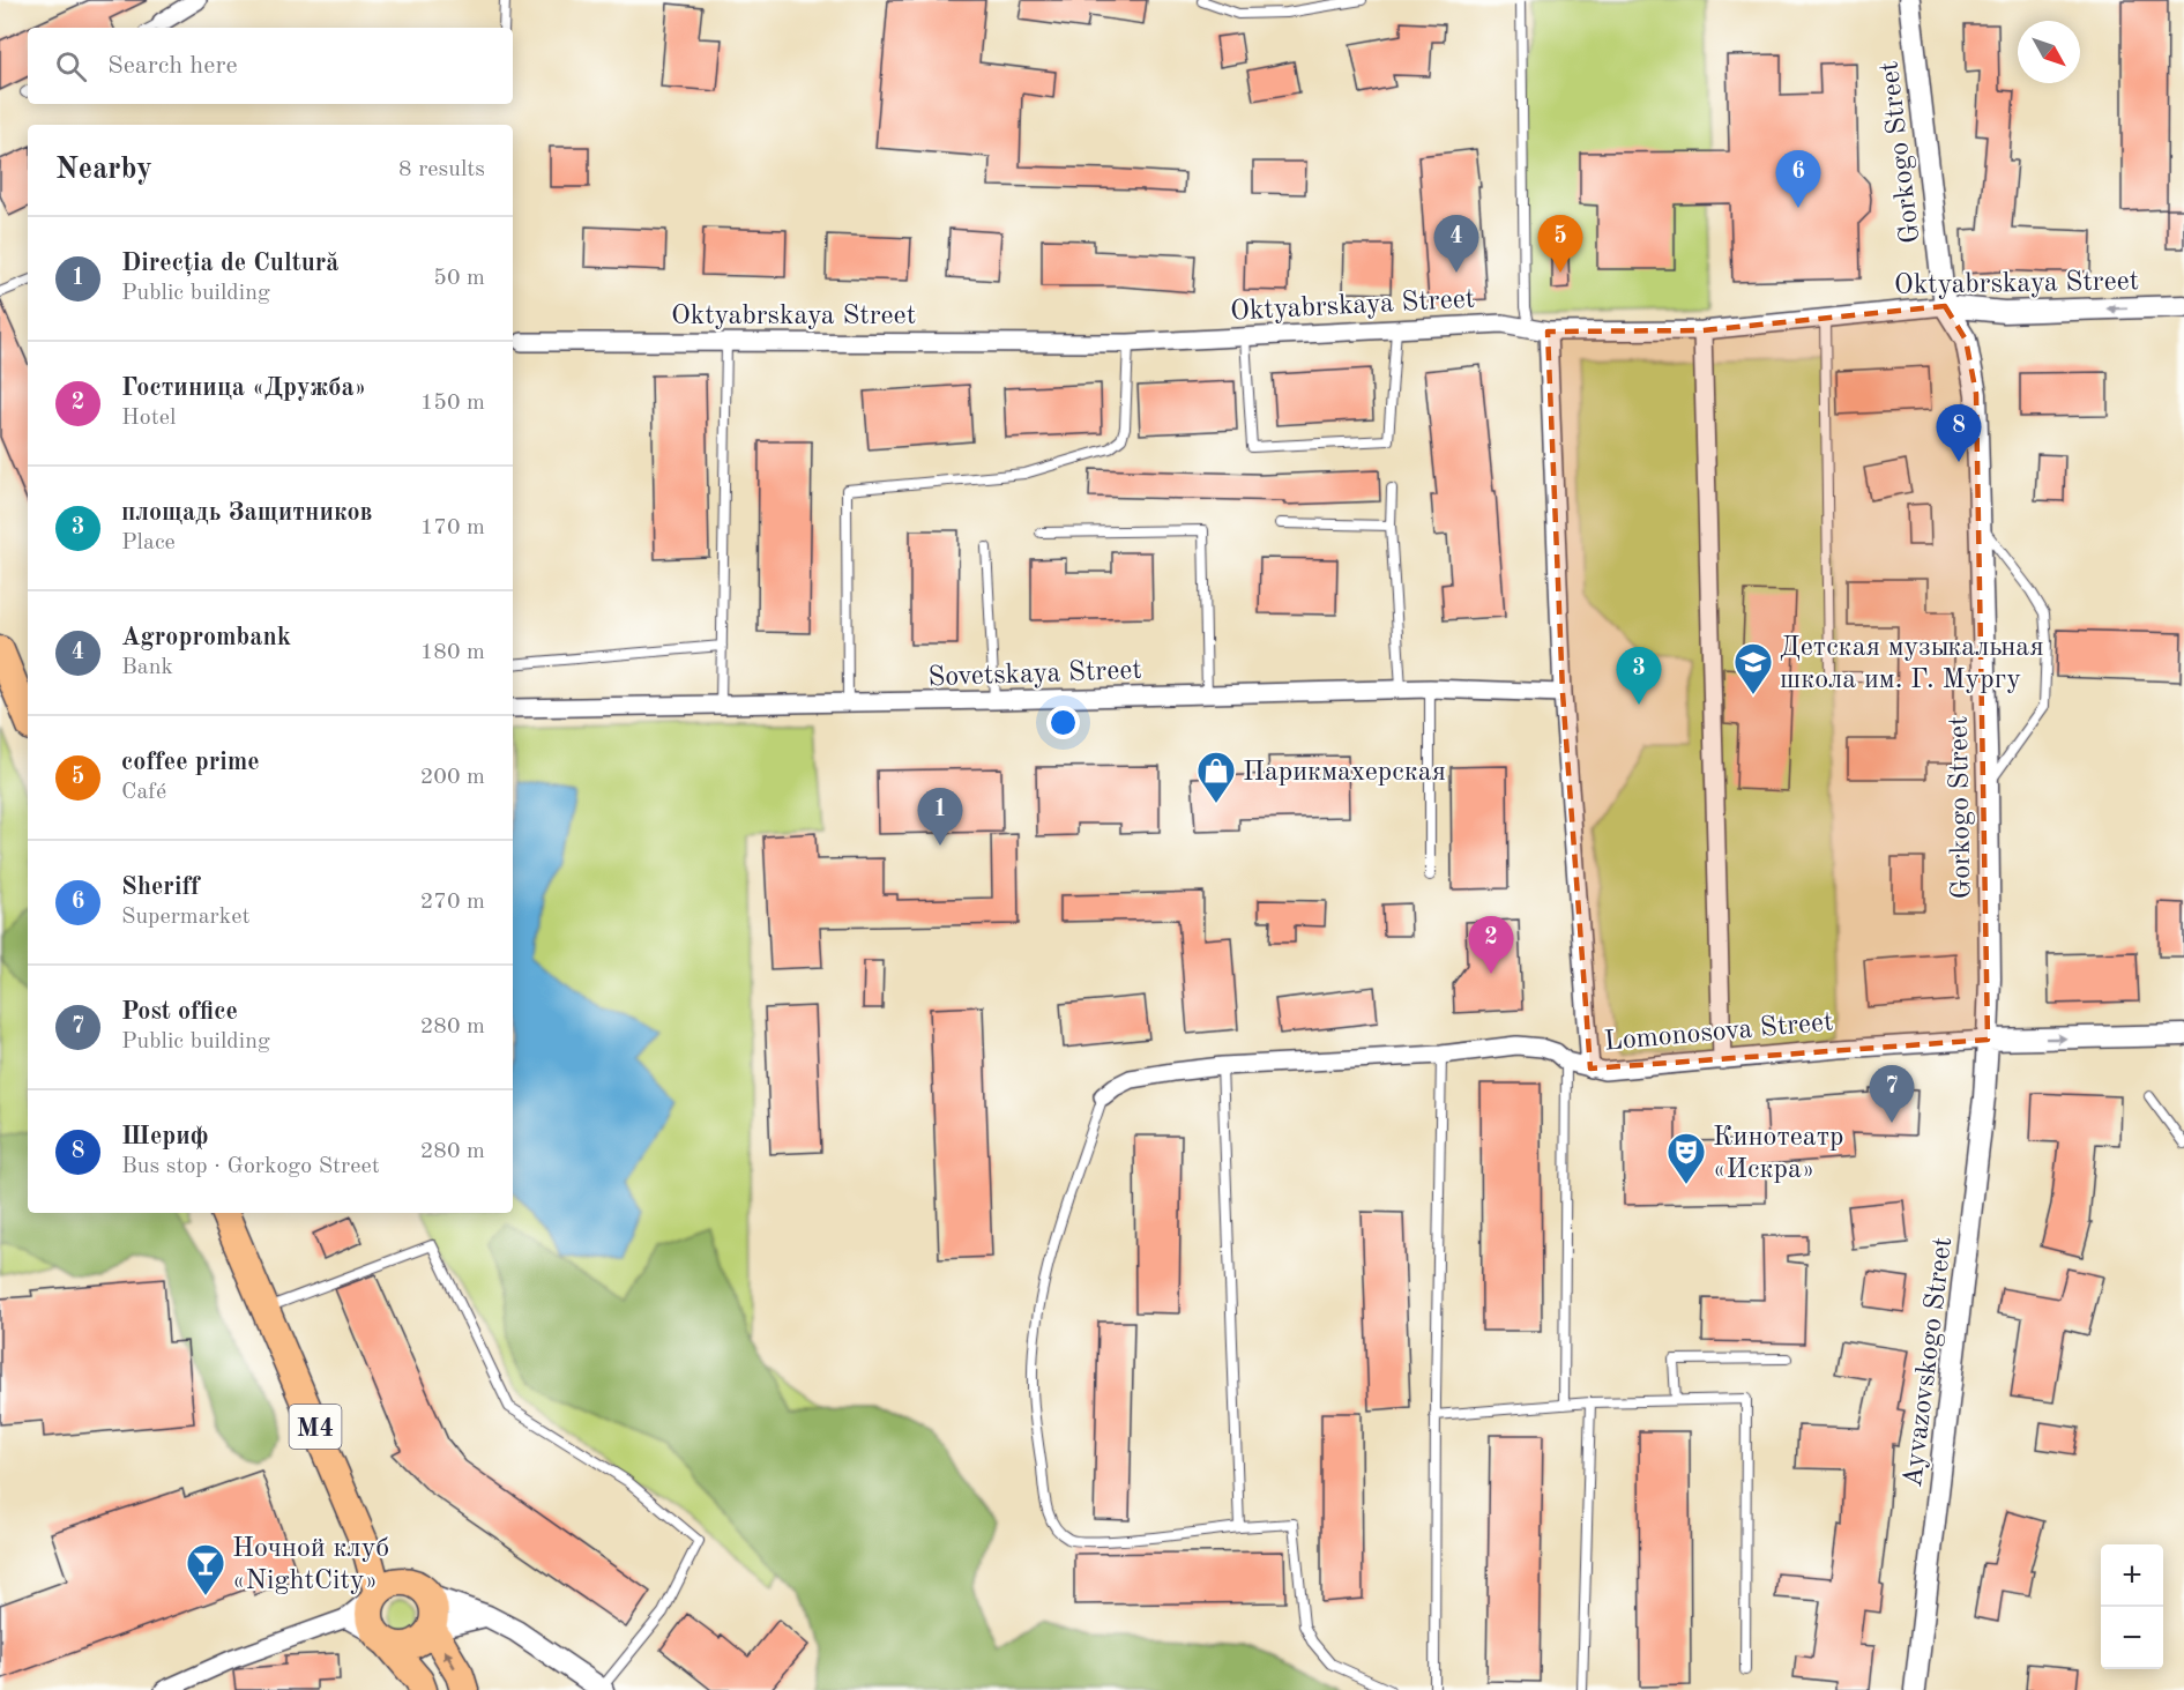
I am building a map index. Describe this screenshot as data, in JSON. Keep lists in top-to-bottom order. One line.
{"streets":{"highway":["M4"],"street":["Gorkogo Street","Oktyabrskaya Street","Sovetskaya Street","Lomonosova Street","Ayvazovskogo Street"]},"crossings":[["Gorkogo Street","Oktyabrskaya Street"],["Gorkogo Street","Lomonosova Street"],["Gorkogo Street","Ayvazovskogo Street"],["Lomonosova Street","Ayvazovskogo Street"]],"places":{"school or university":["Детская музыкальная школа им. Г. Мургу"],"shop":["Парикмахерская"],"theatre":["Кинотеатр «Искра»"],"bar":["Ночной клуб «NightCity»"]},"north":"bottom right","page":{"search":"Search here","heading":["Nearby","8 results"],"pins":["6","4","5","8","3","1","2","7"],"list":[{"mark":"1","name":"Direcția de Cultură","note":"Public building","value":"50 m"},{"mark":"2","name":"Гостиница «Дружба»","note":"Hotel","value":"150 m"},{"mark":"3","name":"площадь Защитников","note":"Place","value":"170 m"},{"mark":"4","name":"Agroprombank","note":"Bank","value":"180 m"},{"mark":"5","name":"coffee prime","note":"Café","value":"200 m"},{"mark":"6","name":"Sheriff","note":"Supermarket","value":"270 m"},{"mark":"7","name":"Post office","note":"Public building","value":"280 m"},{"mark":"8","name":"Шериф","note":"Bus stop · Gorkogo Street","value":"280 m"}],"map_buttons":["+","−"]}}
